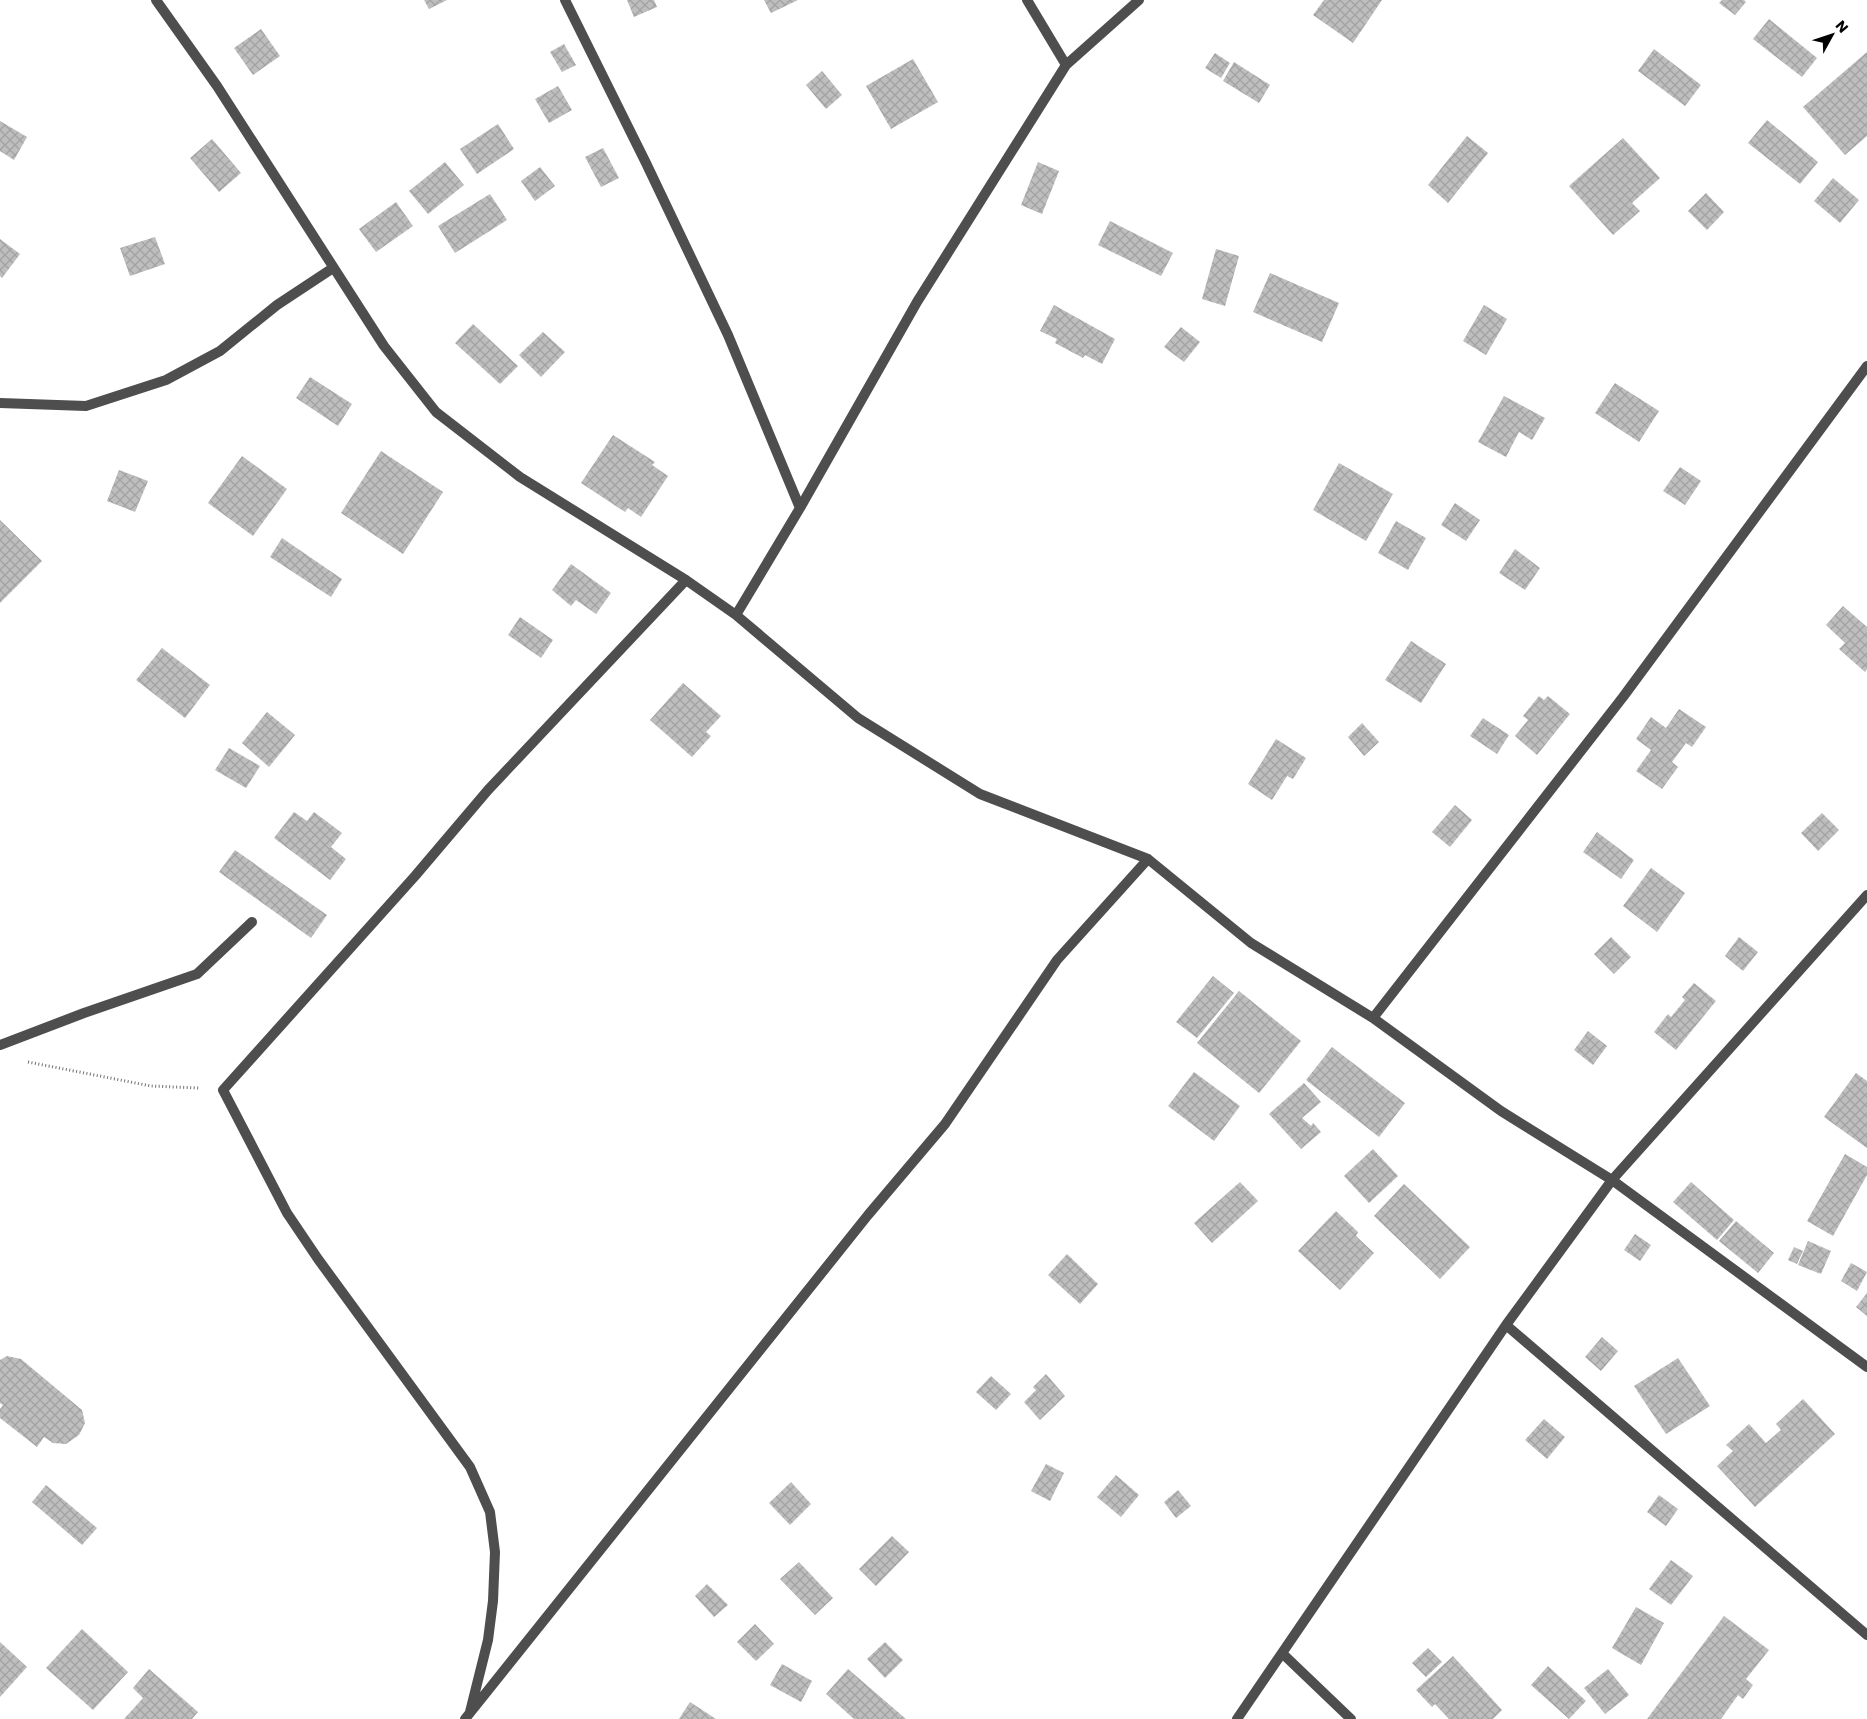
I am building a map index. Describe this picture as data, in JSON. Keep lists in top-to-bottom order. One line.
{"north":"top right"}
